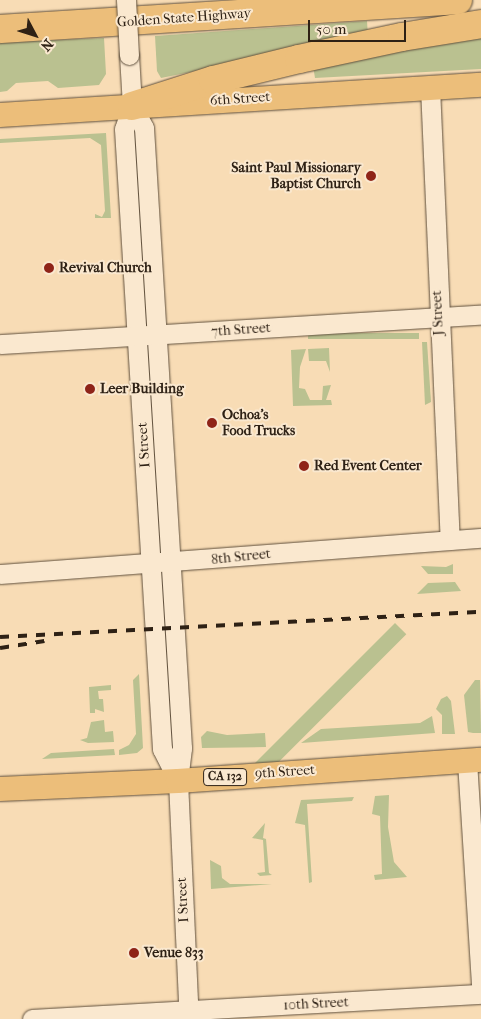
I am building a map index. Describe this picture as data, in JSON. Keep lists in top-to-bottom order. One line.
{"streets":{"highway":["Golden State Highway"],"main road":["6th Street","9th Street","CA 132"],"street":["J Street","7th Street","I Street","8th Street","10th Street"]},"crossings":[["6th Street","J Street"],["6th Street","I Street"],["J Street","7th Street"],["J Street","8th Street"],["7th Street","I Street"],["I Street","8th Street"],["I Street","9th Street"],["I Street","10th Street"]],"places":["Saint Paul Missionary Baptist Church","Revival Church","Leer Building","Ochoa's Food Trucks","Red Event Center","Venue 833"],"scale_bar":"50 m","north":"bottom right"}
